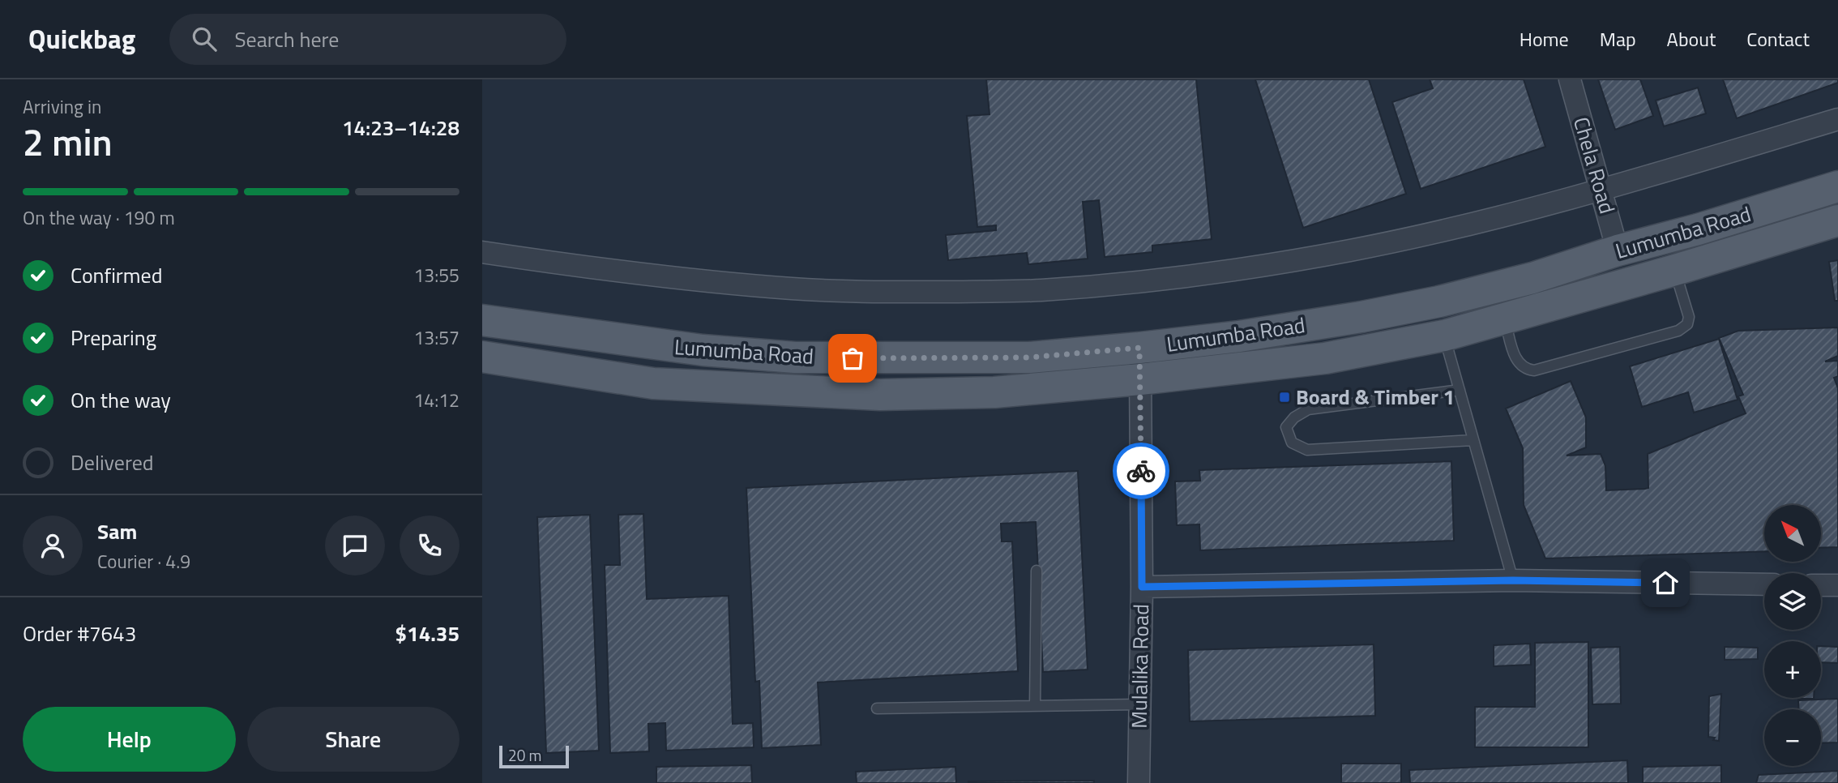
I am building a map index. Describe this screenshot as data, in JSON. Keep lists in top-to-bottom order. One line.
{"streets":{"main road":["Lumumba Road"],"street":["Chela Road","Mulalika Road"]},"crossings":[["Chela Road","Lumumba Road"],["Lumumba Road","Mulalika Road"]],"places":{"transit":["Board & Timber 1"]},"scale_bar":"20 m","north":"top left","page":{"header":"Quickbag","search":"Search here","nav":["Home","Map","About","Contact"],"heading":["2 min","Arriving in","14:23–14:28"],"panel":["Sam","Courier · 4.9","Order #7643","$14.35"],"bar":"On the way · 190 m","list":[["Confirmed","13:55"],["Preparing","13:57"],["On the way","14:12"],"Delivered"],"map_buttons":["+","−"],"buttons":["Help","Share"],"scale":"20 m"}}
